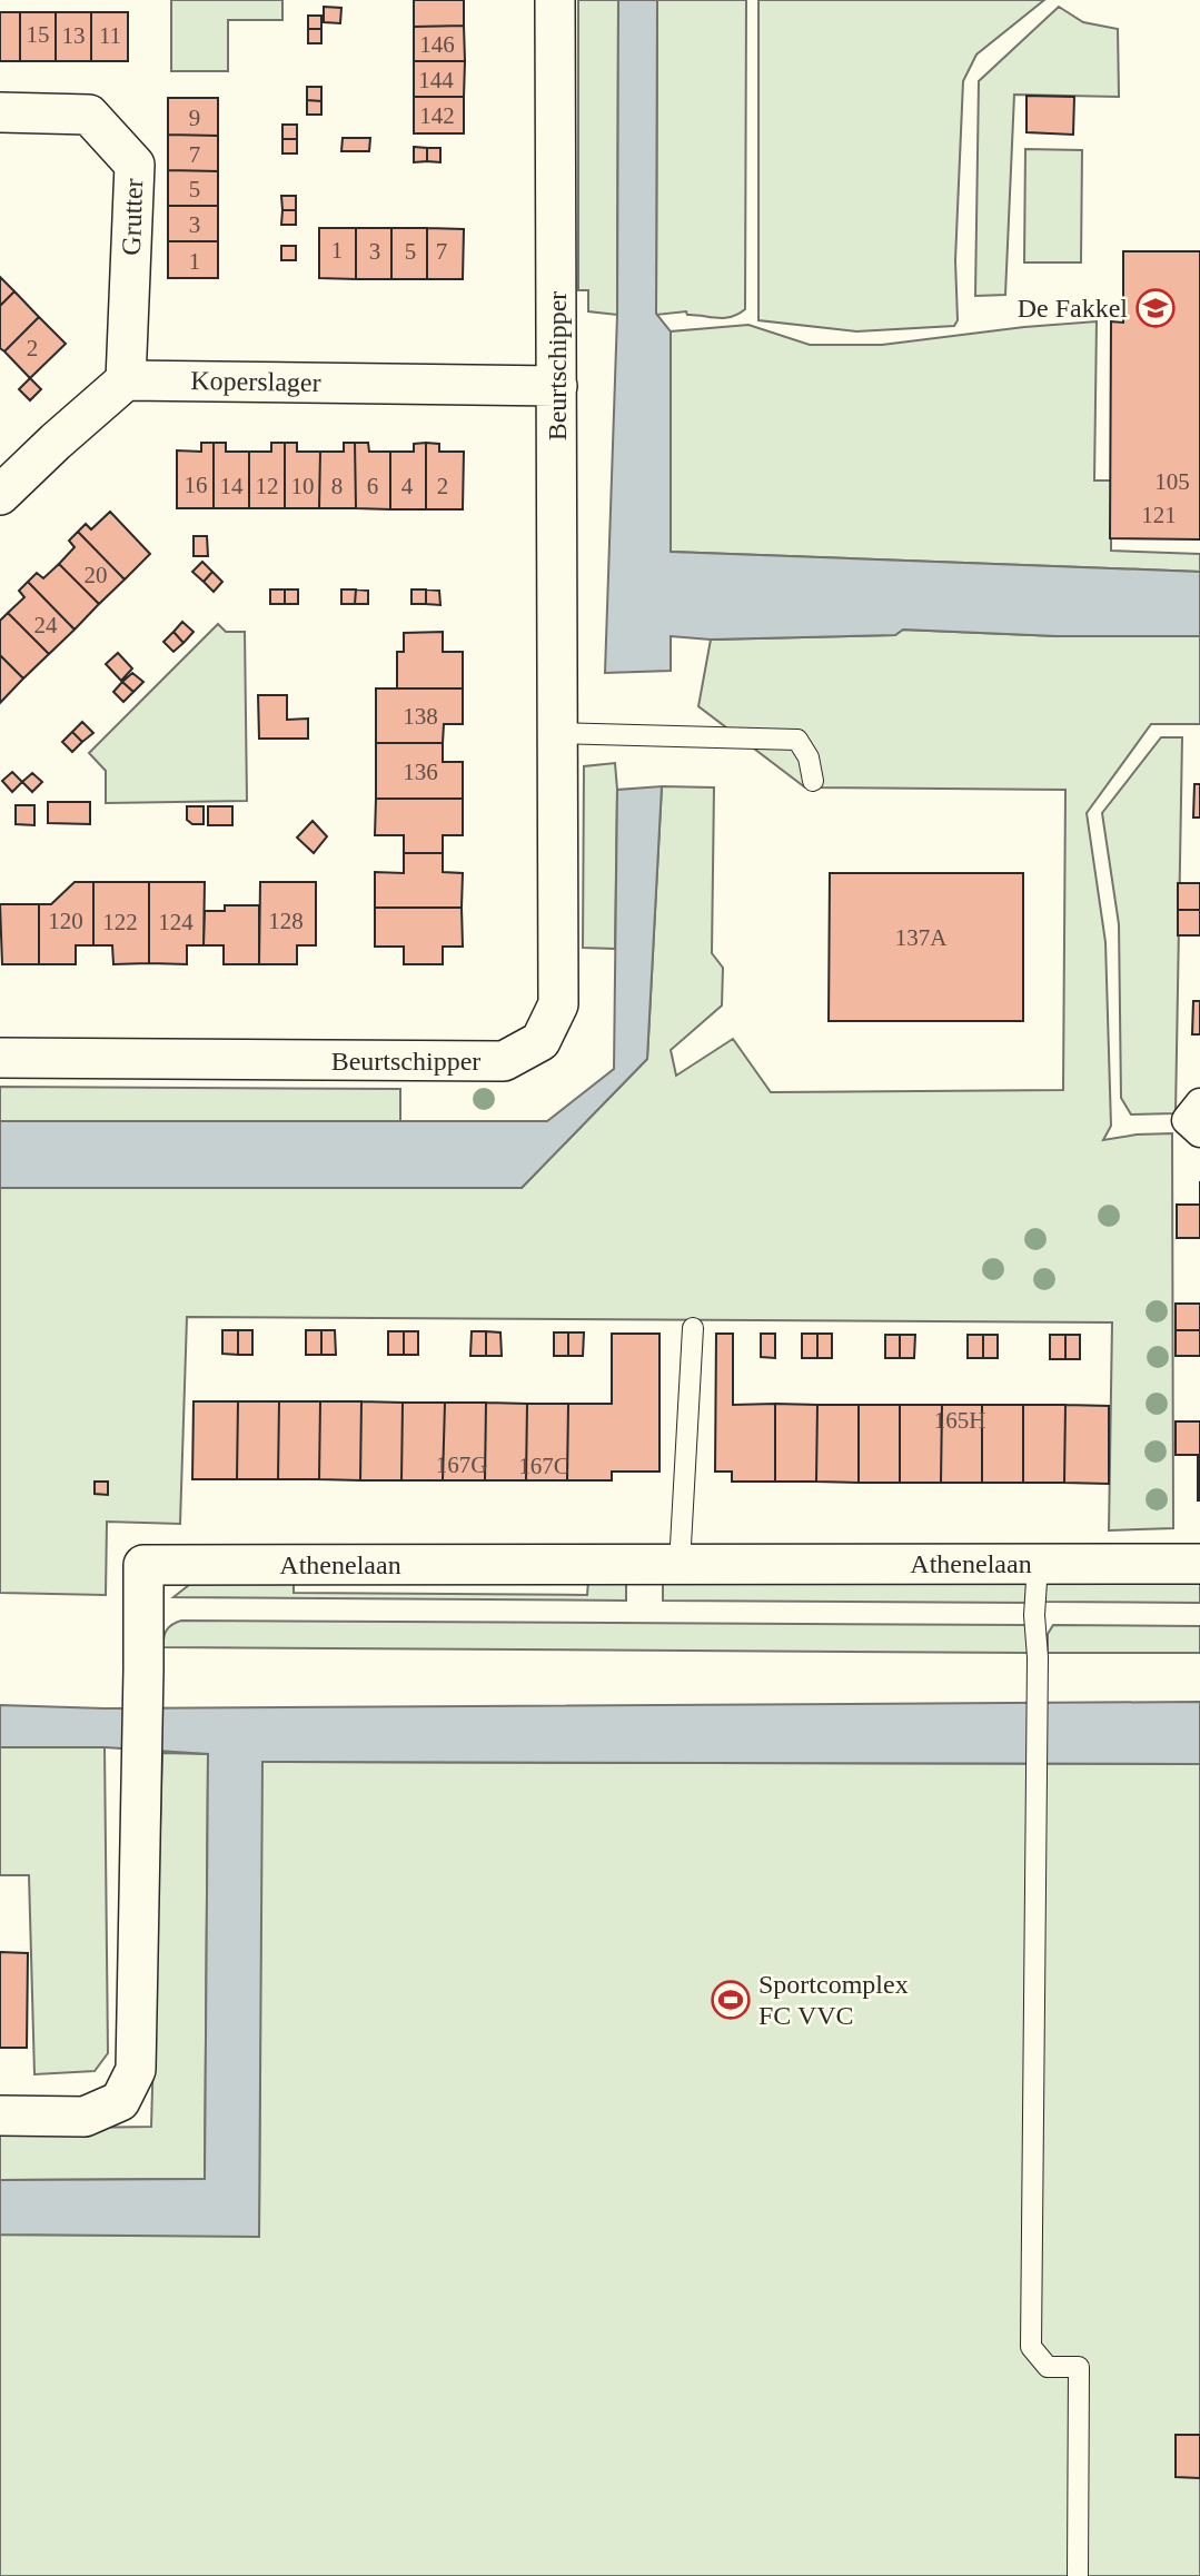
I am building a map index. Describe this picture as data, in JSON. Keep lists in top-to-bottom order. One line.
{"streets":{"street":["Grutter","Beurtschipper","Koperslager","Athenelaan"]},"crossings":[["Grutter","Koperslager"],["Beurtschipper","Koperslager"]],"places":{"school or university":["De Fakkel"],"sports":["Sportcomplex FC VVC"]},"house_numbers":["15","13","11","146","144","142","9","7","5","3","1","3","5","7","1","2","105","16","14","12","10","8","6","4","2","121","20","24","138","136","120","128","122","124","137A","165H","167G","167C"]}
